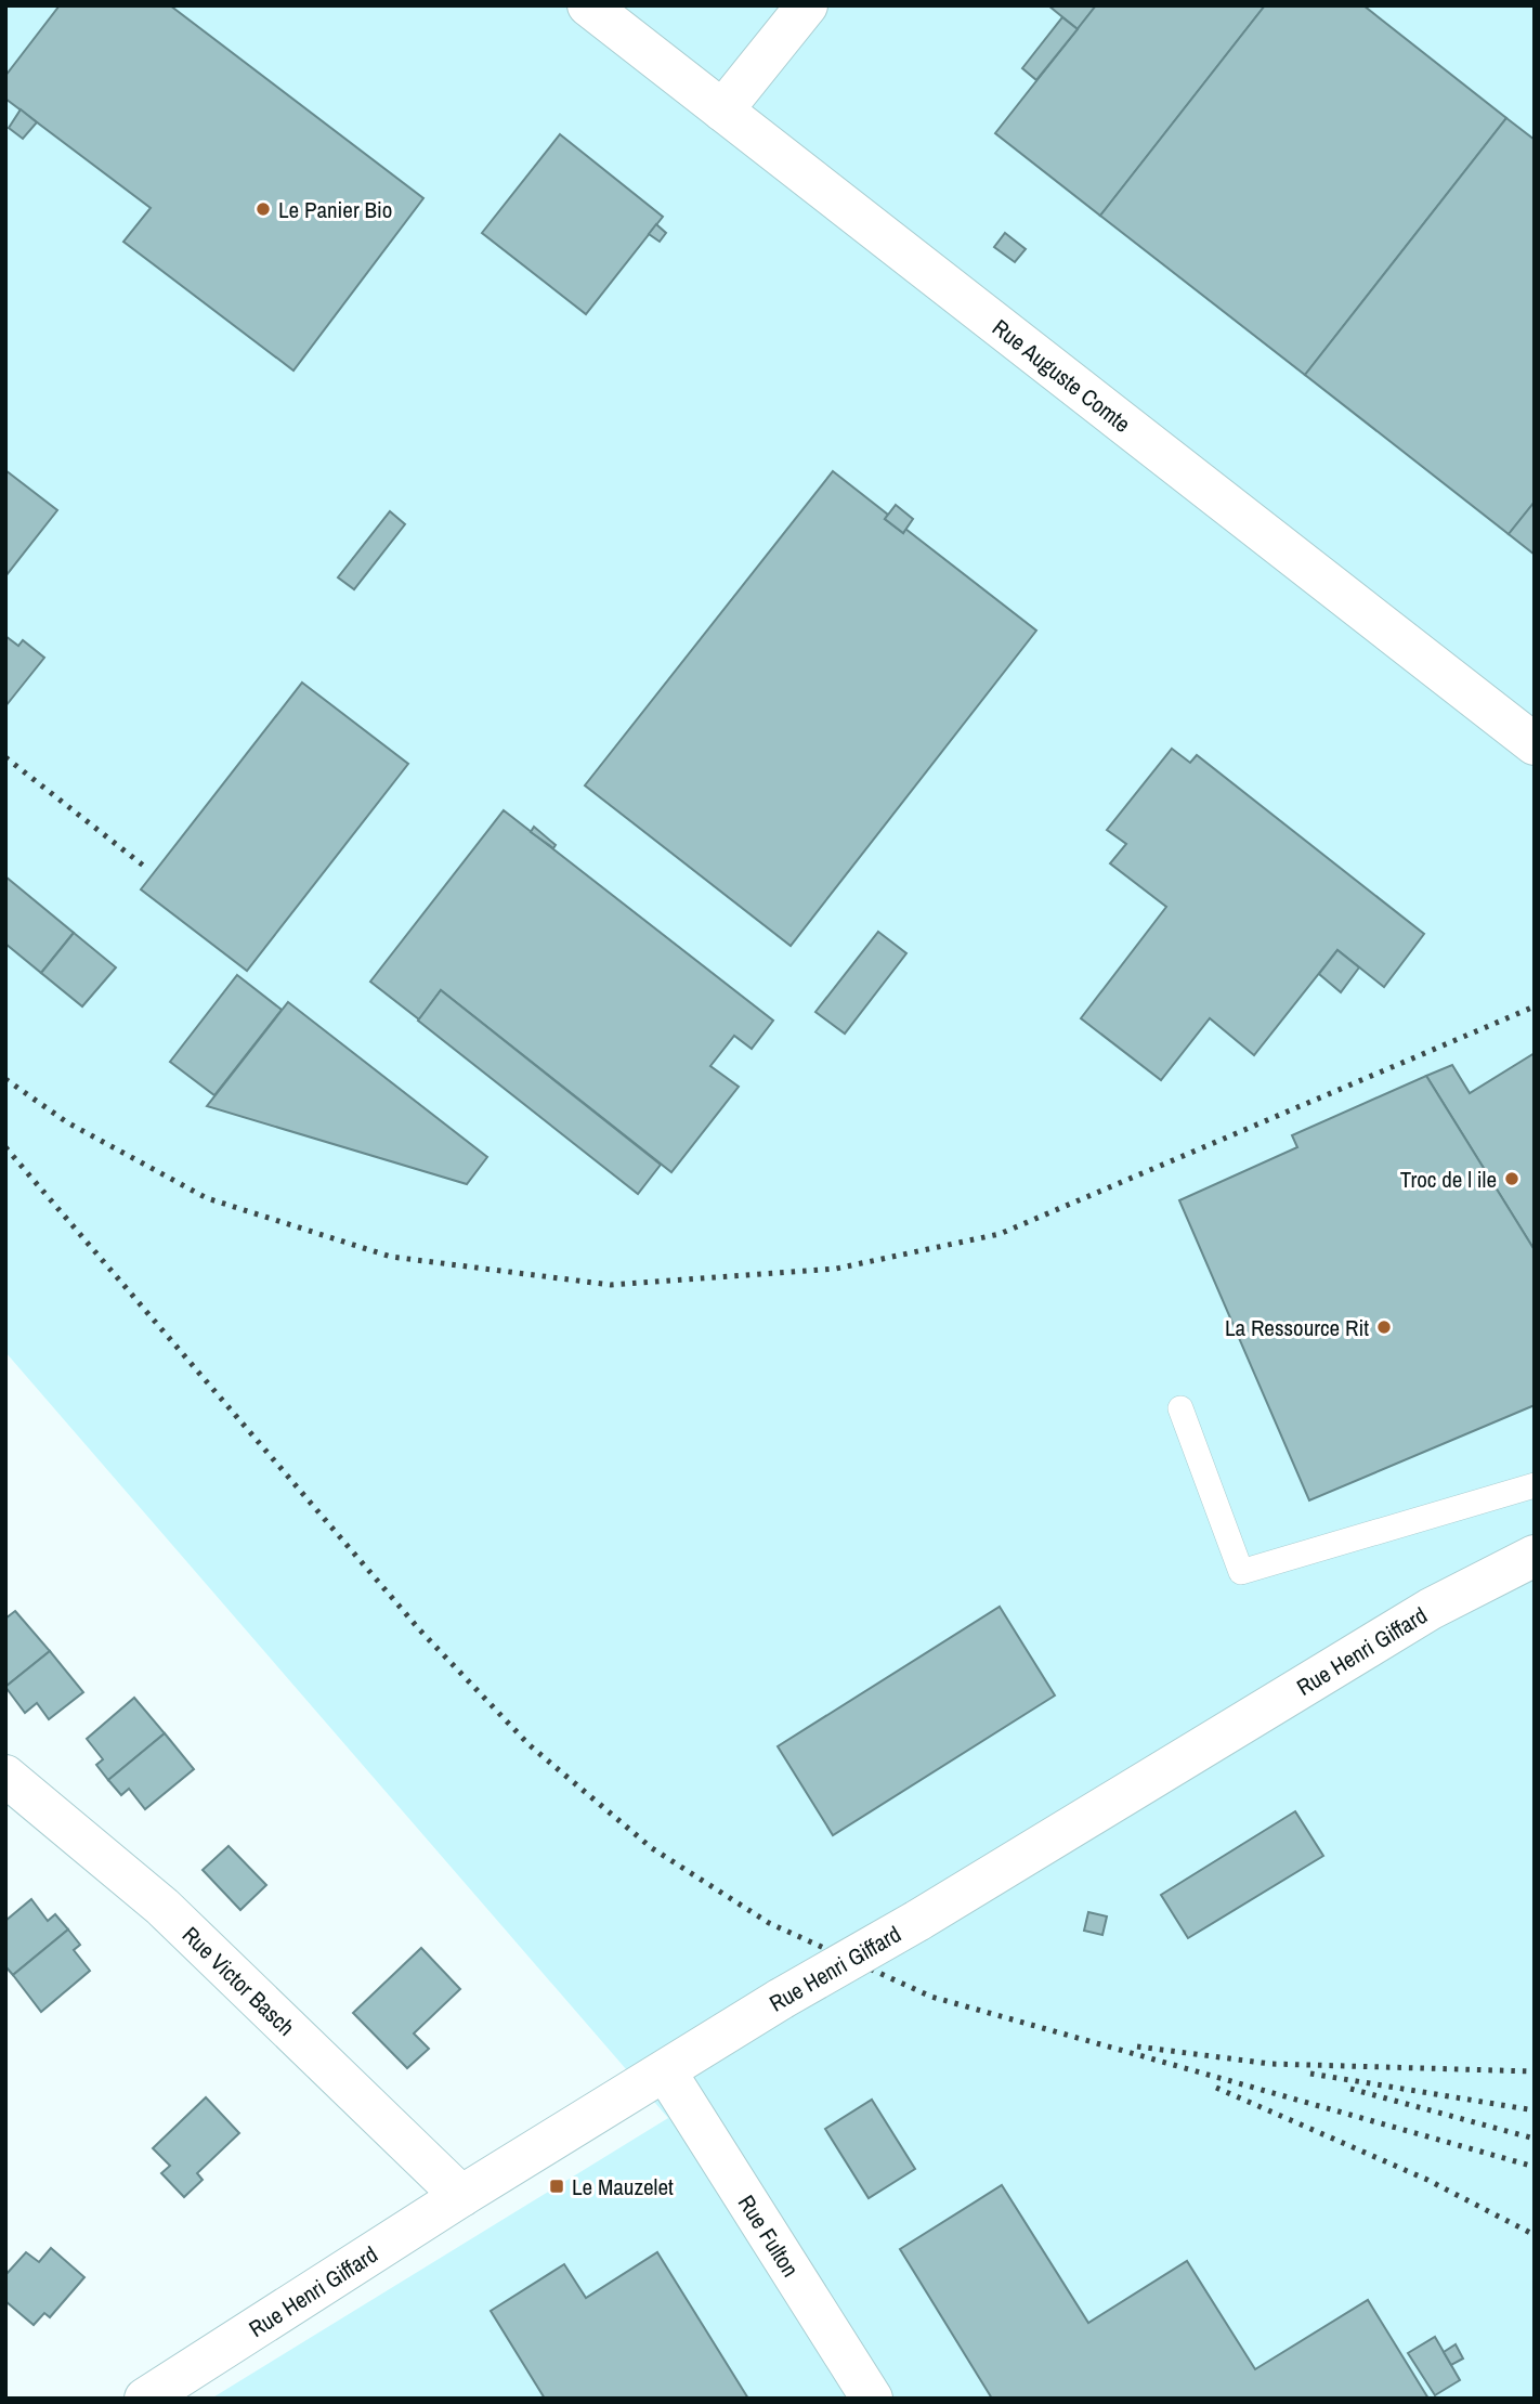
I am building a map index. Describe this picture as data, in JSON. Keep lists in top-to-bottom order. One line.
{"streets":{"street":["Rue Auguste Comte","Rue Henri Giffard","Rue Victor Basch","Rue Fulton"]},"crossings":[["Rue Henri Giffard","Rue Victor Basch"],["Rue Henri Giffard","Rue Fulton"]],"places":{"other":["Le Panier Bio","Troc de l ile","La Ressource Rit"],"transit":["Le Mauzelet"]}}
